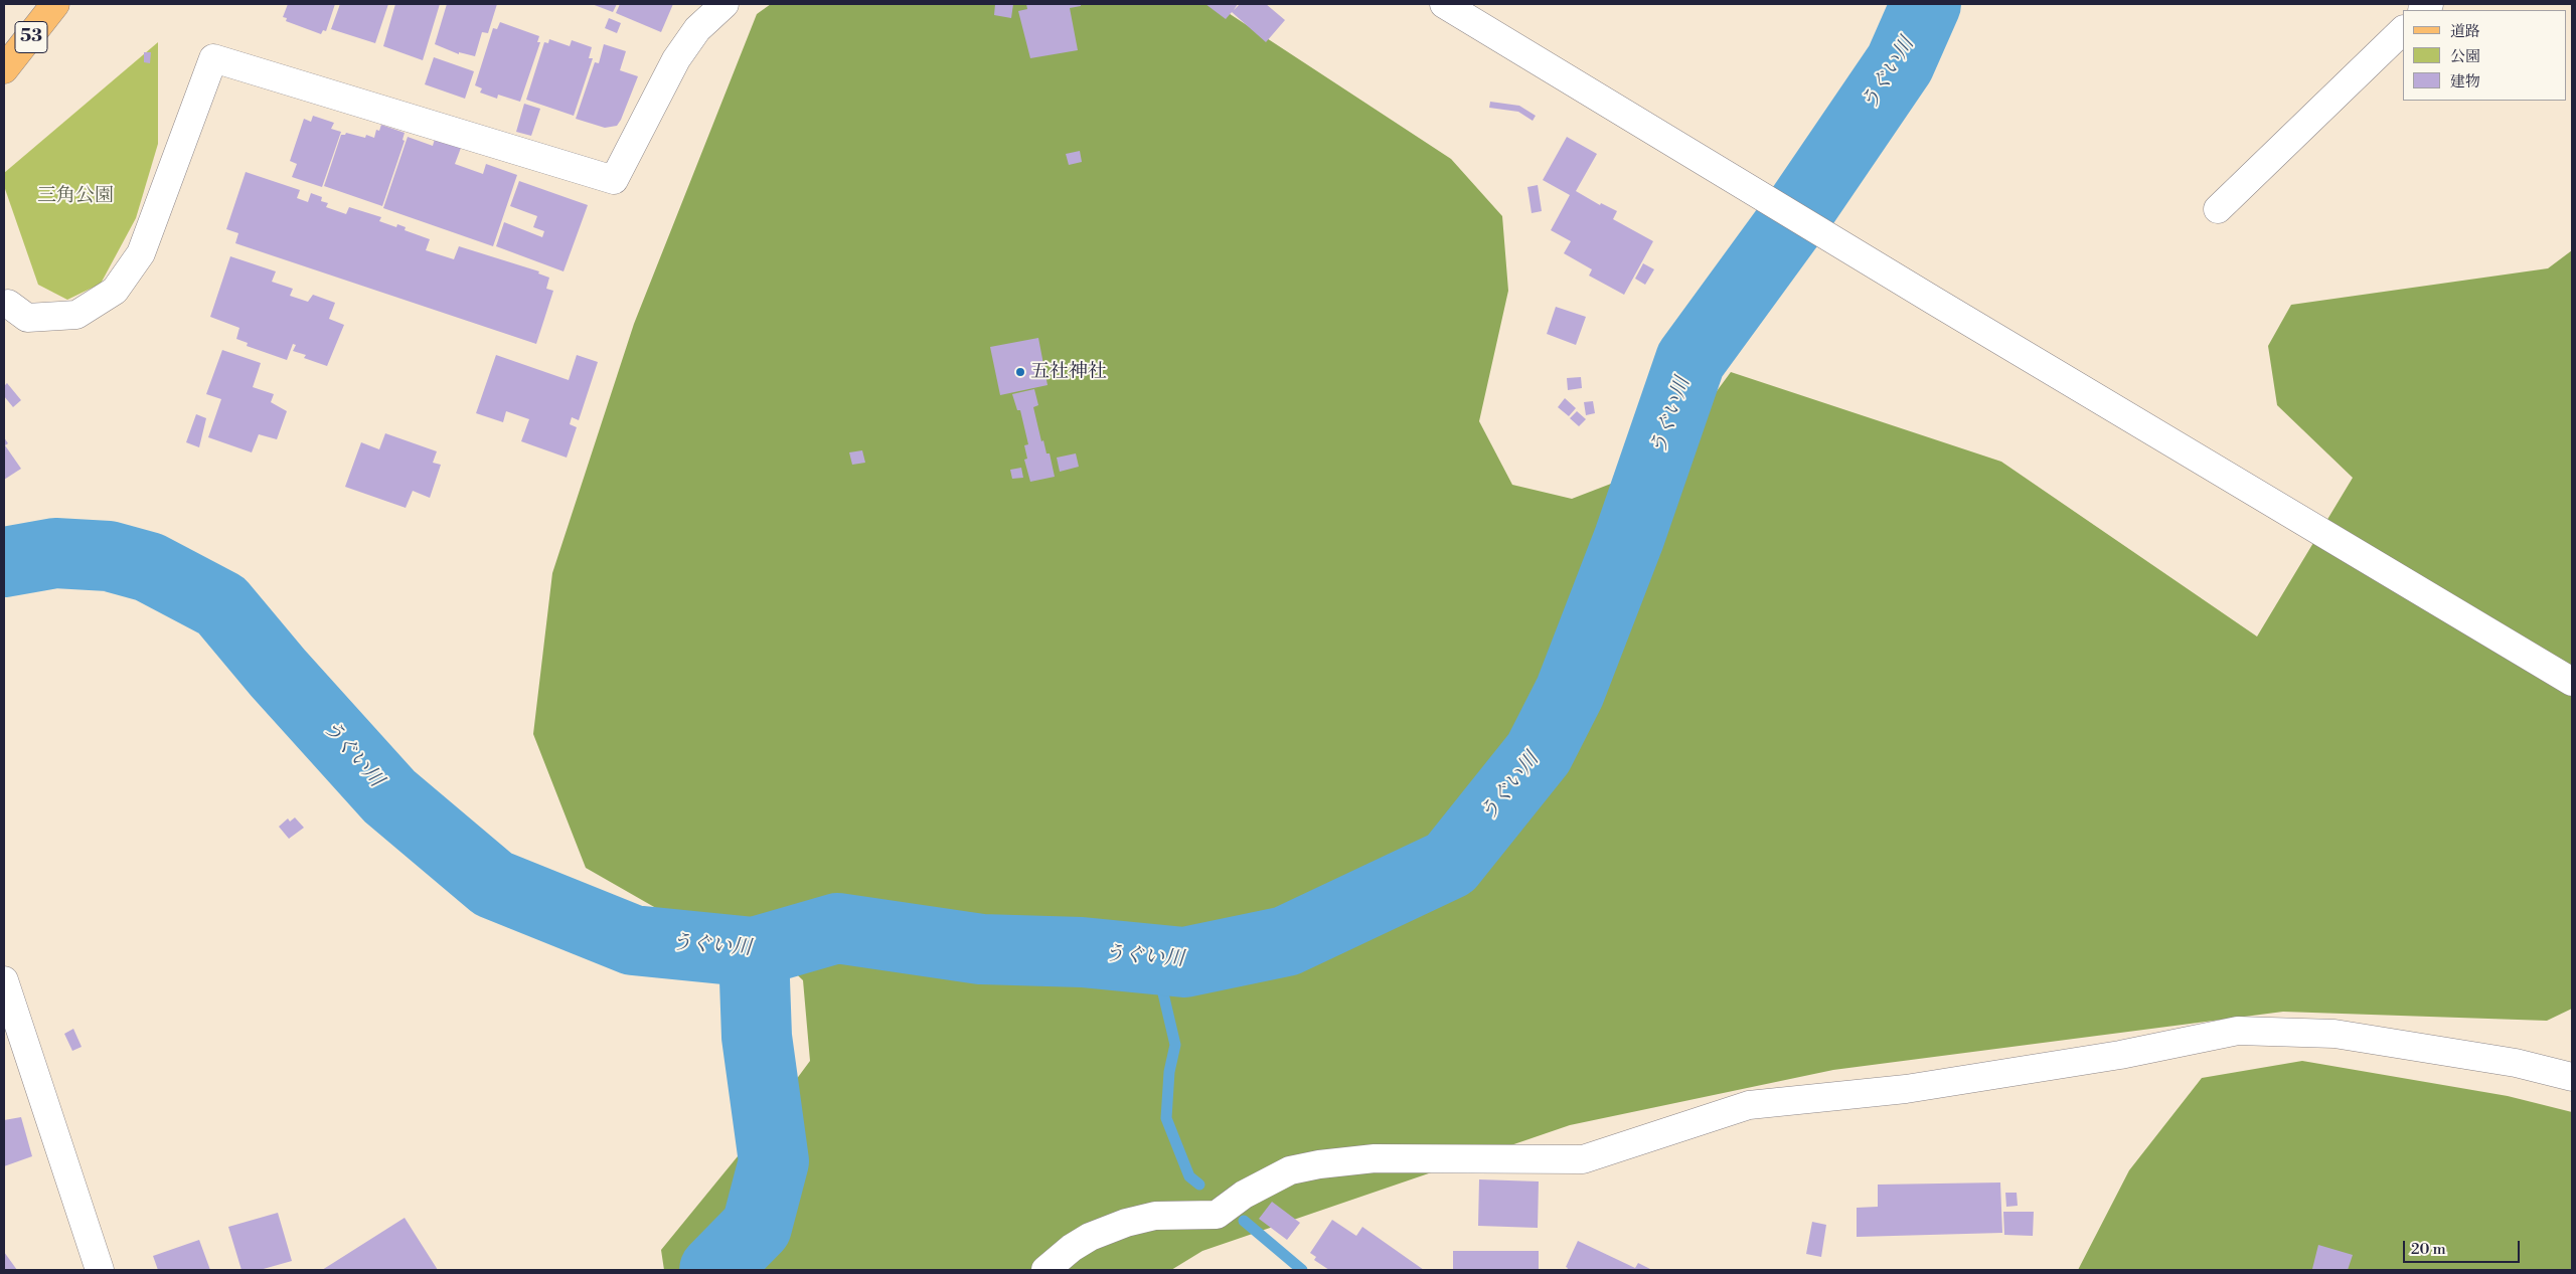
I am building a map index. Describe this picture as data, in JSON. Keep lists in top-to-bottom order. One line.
{"streets":{"main road":["53"]},"water":["うぐい川"],"parks":["三角公園"],"places":["五社神社"],"legend":["道路","公園","建物"],"scale_bar":"20 m"}
